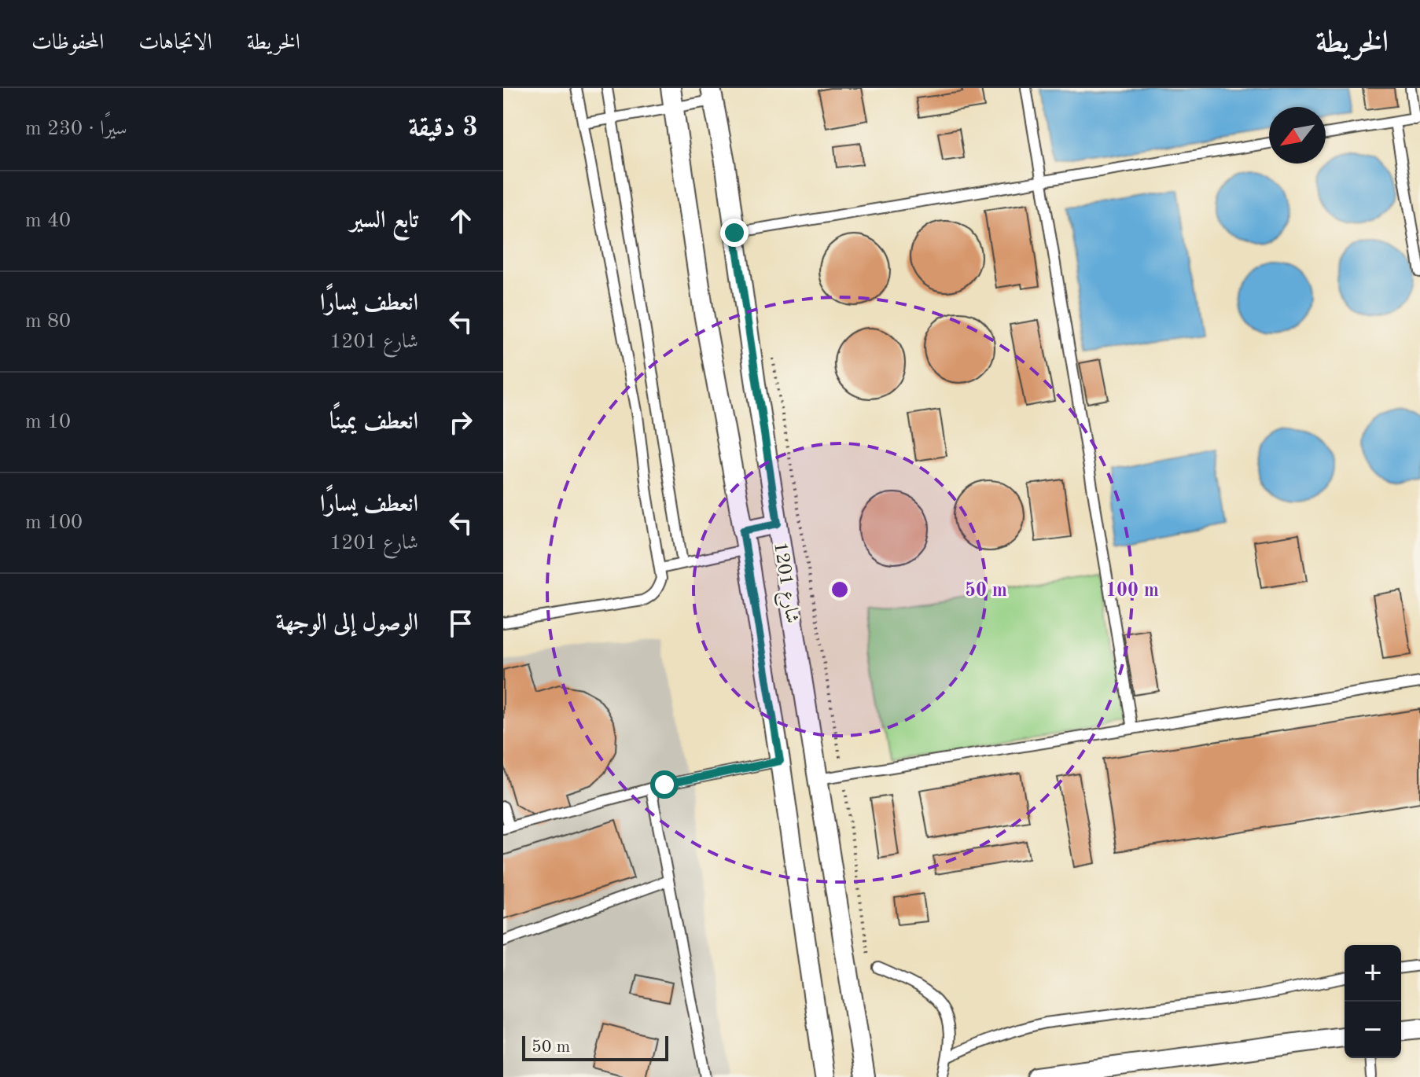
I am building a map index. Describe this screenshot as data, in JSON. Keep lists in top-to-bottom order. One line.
{"streets":{"street":["شارع 1201"]},"scale_bar":"50 m","north":"bottom left","page":{"header":"الخريطة","nav":["الخريطة","الاتجاهات","المحفوظات"],"heading":["3 دقيقة","سيرًا · 230 m"],"list":[["تابع السير","40 m"],["انعطف يسارًا","شارع 1201","80 m"],["انعطف يمينًا","10 m"],["انعطف يسارًا","شارع 1201","100 m"],"الوصول إلى الوجهة"],"map_buttons":["+","−"],"scale":"50 m"},"rings":["50 m","100 m"]}
